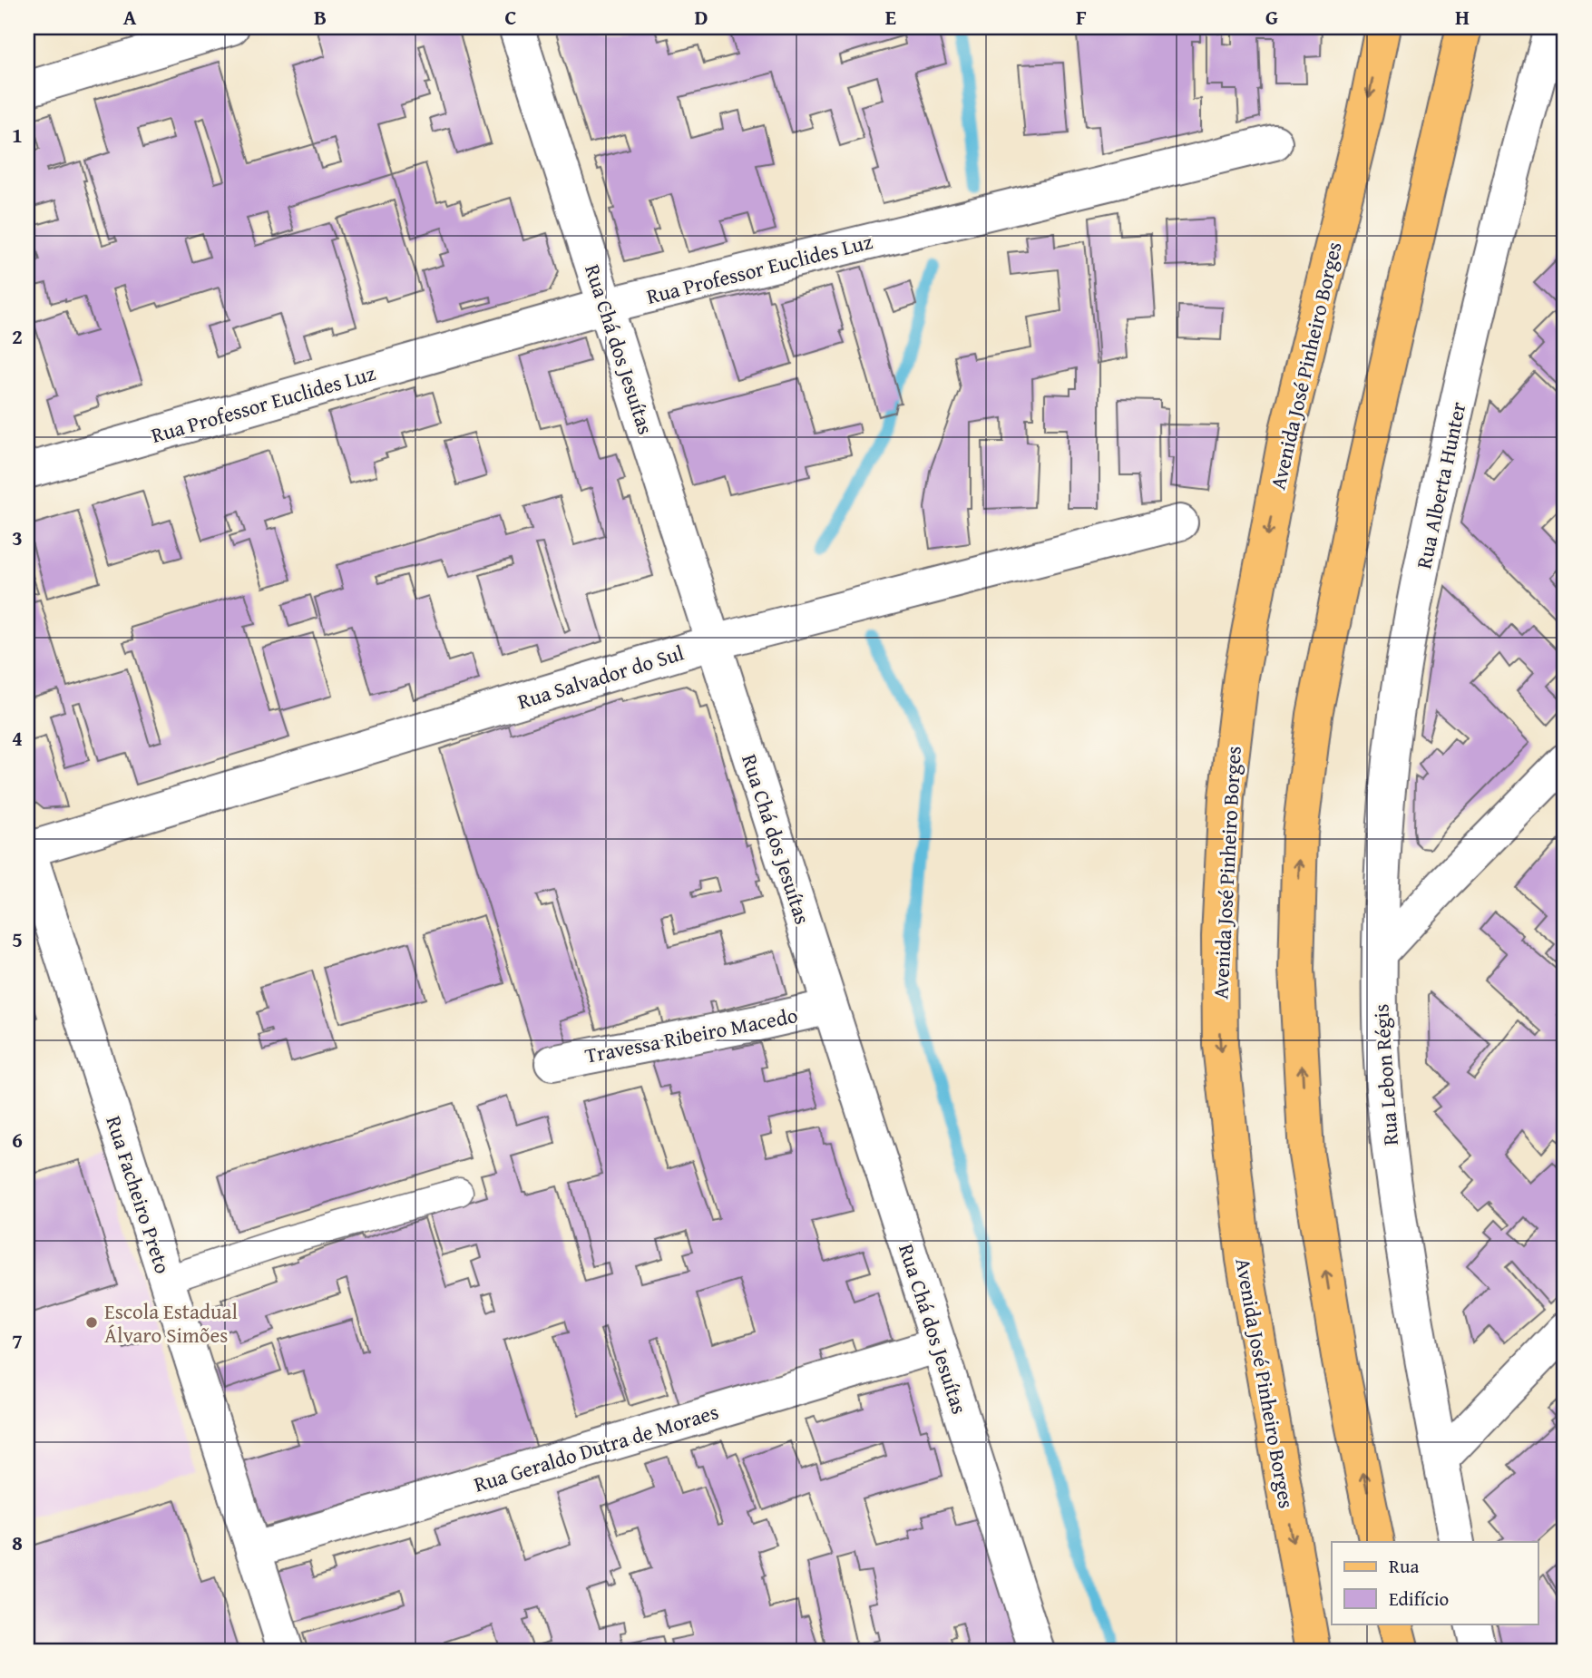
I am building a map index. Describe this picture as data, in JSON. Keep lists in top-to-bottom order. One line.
{"streets":{"main road":["Avenida José Pinheiro Borges"],"street":["Rua Professor Euclides Luz","Rua Chá dos Jesuítas","Rua Alberta Hunter","Rua Salvador do Sul","Travessa Ribeiro Macedo","Rua Lebon Régis","Rua Facheiro Preto","Rua Geraldo Dutra de Moraes"]},"crossings":[["Rua Professor Euclides Luz","Rua Chá dos Jesuítas"],["Rua Chá dos Jesuítas","Rua Salvador do Sul"],["Rua Chá dos Jesuítas","Travessa Ribeiro Macedo"],["Rua Chá dos Jesuítas","Rua Geraldo Dutra de Moraes"],["Rua Alberta Hunter","Rua Lebon Régis"],["Rua Salvador do Sul","Rua Facheiro Preto"],["Rua Facheiro Preto","Rua Geraldo Dutra de Moraes"]],"places":["Escola Estadual Álvaro Simões"],"legend":["Rua","Edifício"],"grid":{"columns":["A","B","C","D","E","F","G","H"],"rows":["1","2","3","4","5","6","7","8"]}}
